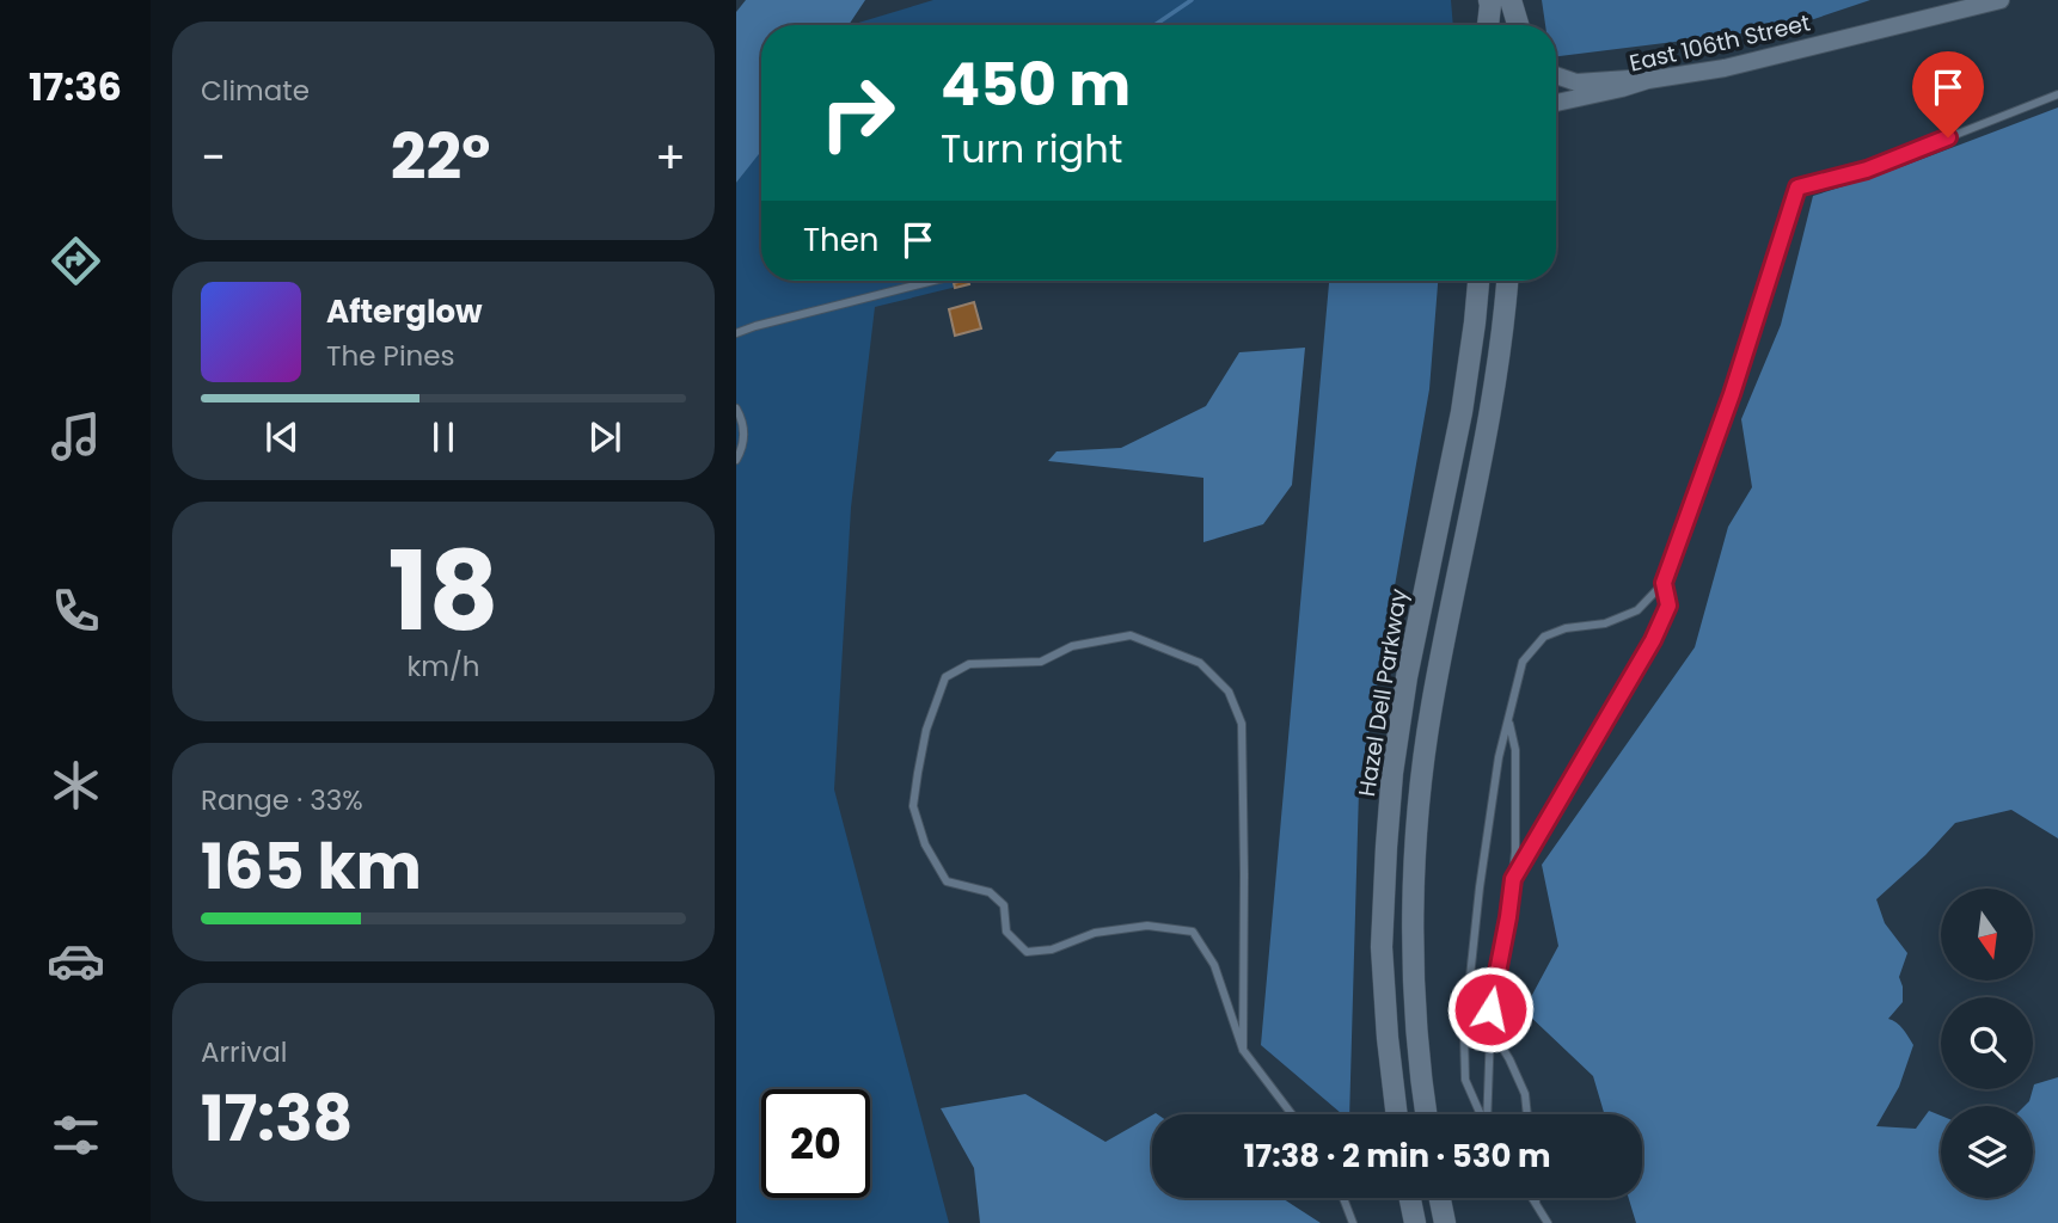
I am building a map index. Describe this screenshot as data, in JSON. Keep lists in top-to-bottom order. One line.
{"streets":{"main road":["Hazel Dell Parkway"],"street":["East 106th Street"]},"north":"bottom","page":{"tabs":"17:36","tile":["Climate",["18","km/h"],["Range · 33%","165 km"],["Arrival","17:38"]],"turn":["450 m","Turn right"],"heat":["−","22°","+"],"then":"Then","song":["Afterglow","The Pines"],"limit":"20","trip":"17:38 · 2 min · 530 m"}}
